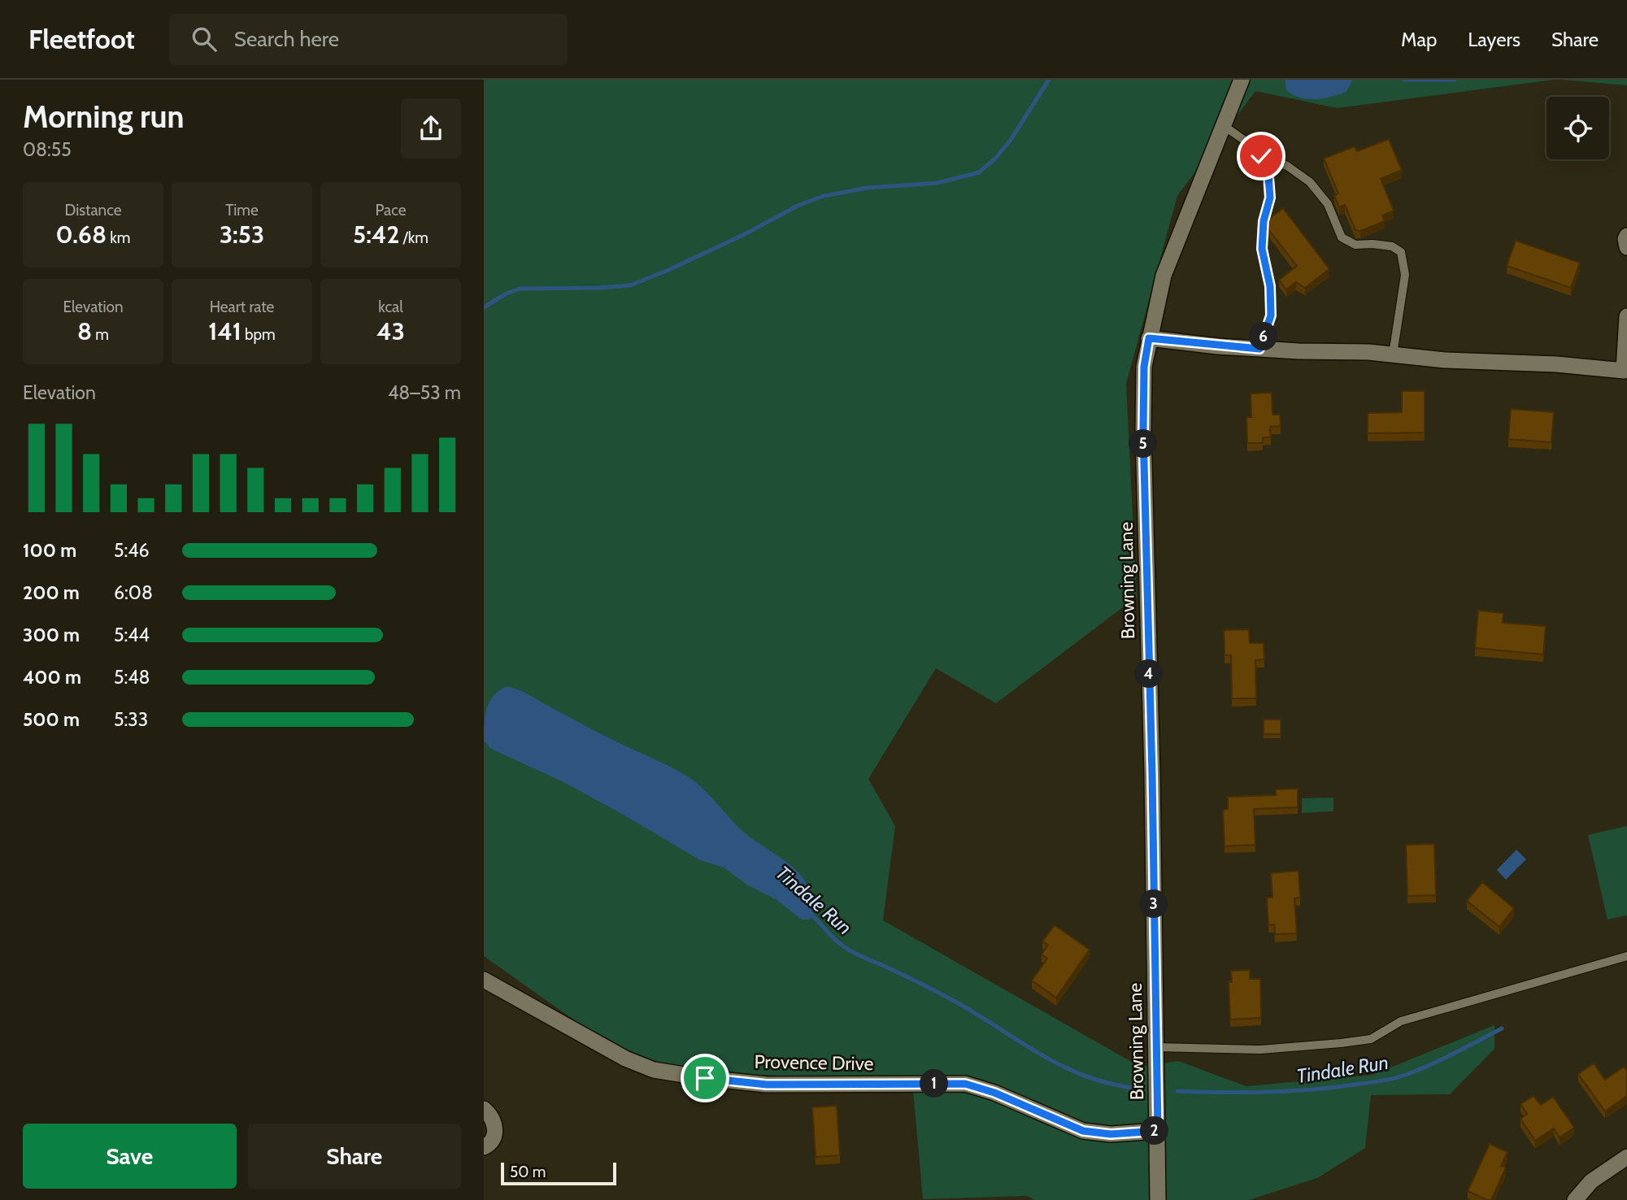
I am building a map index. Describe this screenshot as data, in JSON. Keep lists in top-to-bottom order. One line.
{"streets":{"street":["Browning Lane","Provence Drive"]},"crossings":[["Browning Lane","Provence Drive"]],"water":["Tindale Run"],"scale_bar":"50 m","page":{"header":"Fleetfoot","search":"Search here","nav":["Map","Layers","Share"],"heading":["Morning run","08:55"],"stats":[["Distance","0.68 km"],["Time","3:53"],["Pace","5:42 /km"],["Elevation","8 m"],["Heart rate","141 bpm"],["kcal","43"]],"pins":["6","5","4","3","1","2"],"chart":["Elevation","48–53 m"],"list":[{"name":"100 m","note":"5:46"},{"name":"200 m","note":"6:08"},{"name":"300 m","note":"5:44"},{"name":"400 m","note":"5:48"},{"name":"500 m","note":"5:33"}],"buttons":["Save","Share"],"scale":"50 m"}}
